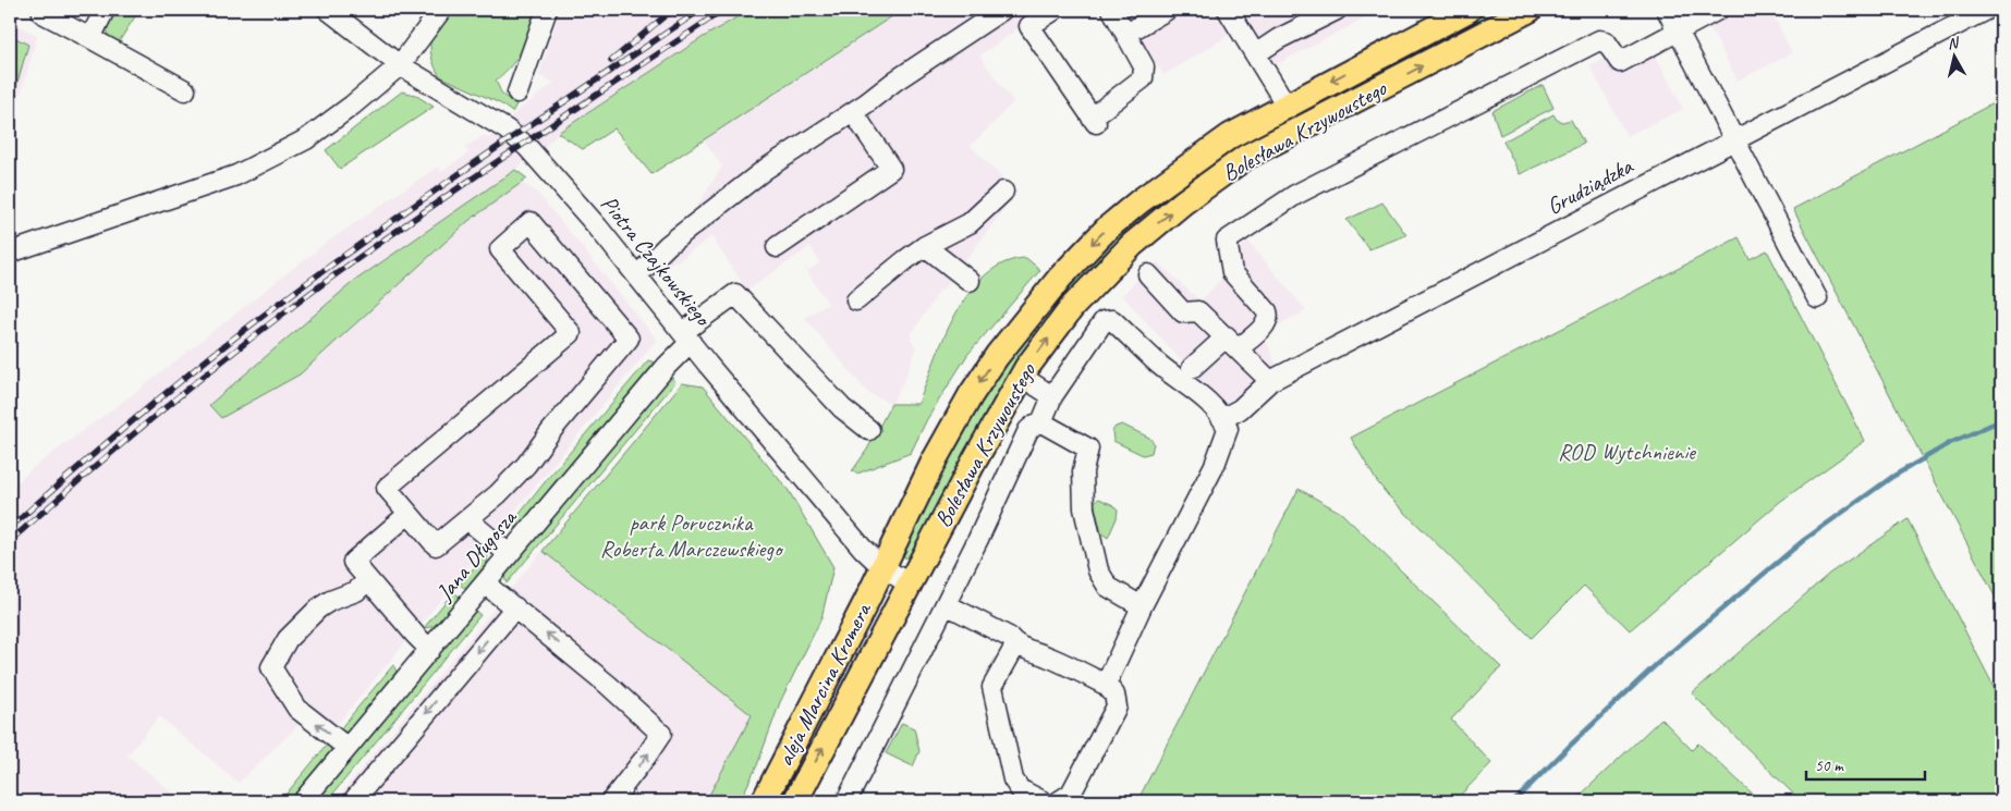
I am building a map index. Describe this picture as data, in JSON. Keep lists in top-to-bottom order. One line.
{"streets":{"main road":["Bolesława Krzywoustego","aleja Marcina Kromera"],"street":["Grudziądzka","Piotra Czajkowskiego","Jana Długosza"]},"crossings":[["Bolesława Krzywoustego","Piotra Czajkowskiego"],["Bolesława Krzywoustego","aleja Marcina Kromera"],["Piotra Czajkowskiego","Jana Długosza"],["Piotra Czajkowskiego","aleja Marcina Kromera"]],"parks":["ROD Wytchnienie","park Porucznika Roberta Marczewskiego"],"scale_bar":"50 m","north":"top"}
